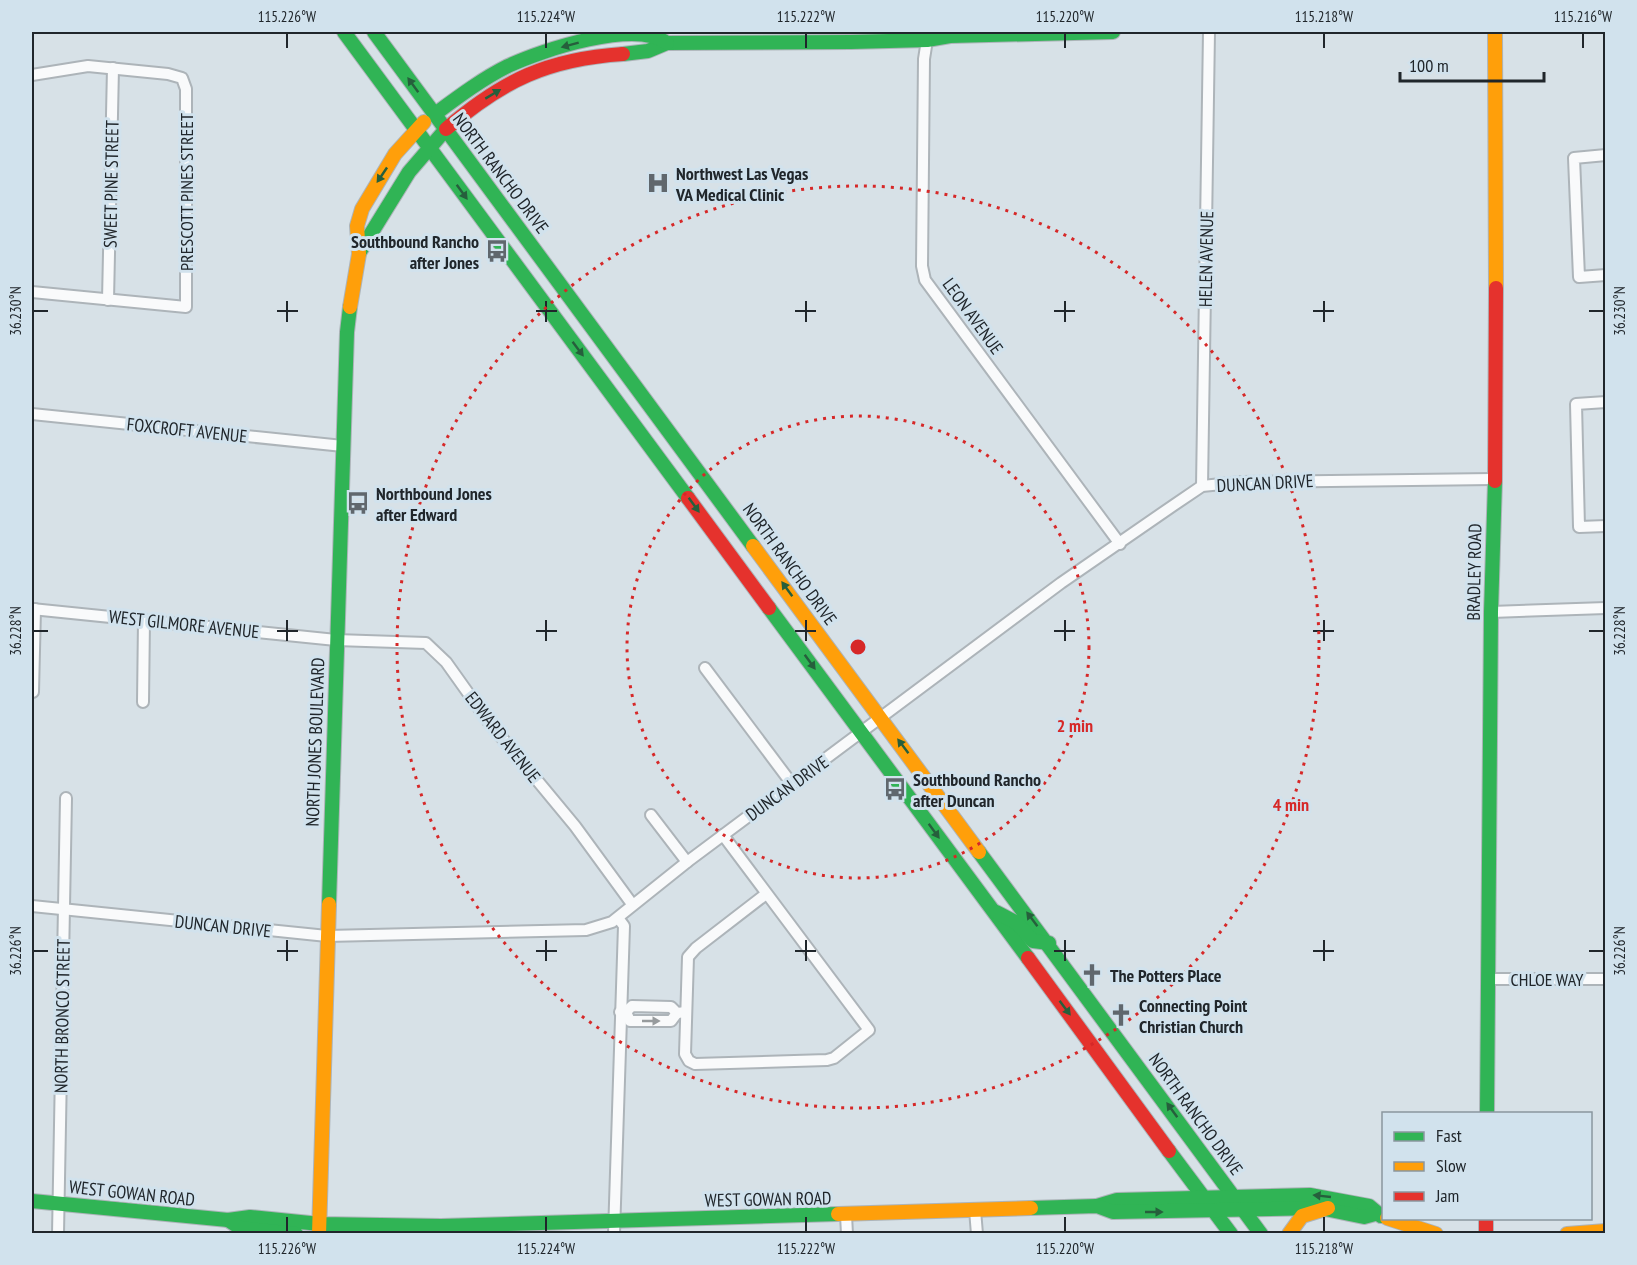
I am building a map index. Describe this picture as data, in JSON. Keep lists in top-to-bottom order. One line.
{"streets":{"main road":["NORTH RANCHO DRIVE","BRADLEY ROAD","NORTH JONES BOULEVARD","WEST GOWAN ROAD"],"street":["SWEET PINE STREET","PRESCOTT PINES STREET","HELEN AVENUE","LEON AVENUE","FOXCROFT AVENUE","DUNCAN DRIVE","WEST GILMORE AVENUE","EDWARD AVENUE","CHLOE WAY","NORTH BRONCO STREET"]},"crossings":[["NORTH RANCHO DRIVE","DUNCAN DRIVE"],["NORTH RANCHO DRIVE","NORTH JONES BOULEVARD"],["NORTH RANCHO DRIVE","WEST GOWAN ROAD"],["SWEET PINE STREET","PRESCOTT PINES STREET"],["HELEN AVENUE","DUNCAN DRIVE"],["LEON AVENUE","DUNCAN DRIVE"],["FOXCROFT AVENUE","NORTH JONES BOULEVARD"],["DUNCAN DRIVE","BRADLEY ROAD"],["DUNCAN DRIVE","EDWARD AVENUE"],["DUNCAN DRIVE","NORTH JONES BOULEVARD"],["DUNCAN DRIVE","NORTH BRONCO STREET"],["BRADLEY ROAD","CHLOE WAY"],["WEST GILMORE AVENUE","EDWARD AVENUE"],["WEST GILMORE AVENUE","NORTH JONES BOULEVARD"],["EDWARD AVENUE","NORTH JONES BOULEVARD"],["NORTH JONES BOULEVARD","WEST GOWAN ROAD"],["NORTH BRONCO STREET","WEST GOWAN ROAD"]],"places":{"hospital":["Northwest Las Vegas VA Medical Clinic"],"bus stop":["Southbound Rancho after Jones","Northbound Jones after Edward","Southbound Rancho after Duncan"],"church":["The Potters Place","Connecting Point Christian Church"]},"legend":["Fast","Slow","Jam"],"scale_bar":"100 m","coordinates":["115.226°W","115.224°W","115.222°W","115.220°W","115.218°W","115.216°W","36.230°N","36.228°N","36.226°N"],"rings":["2 min","4 min"]}
